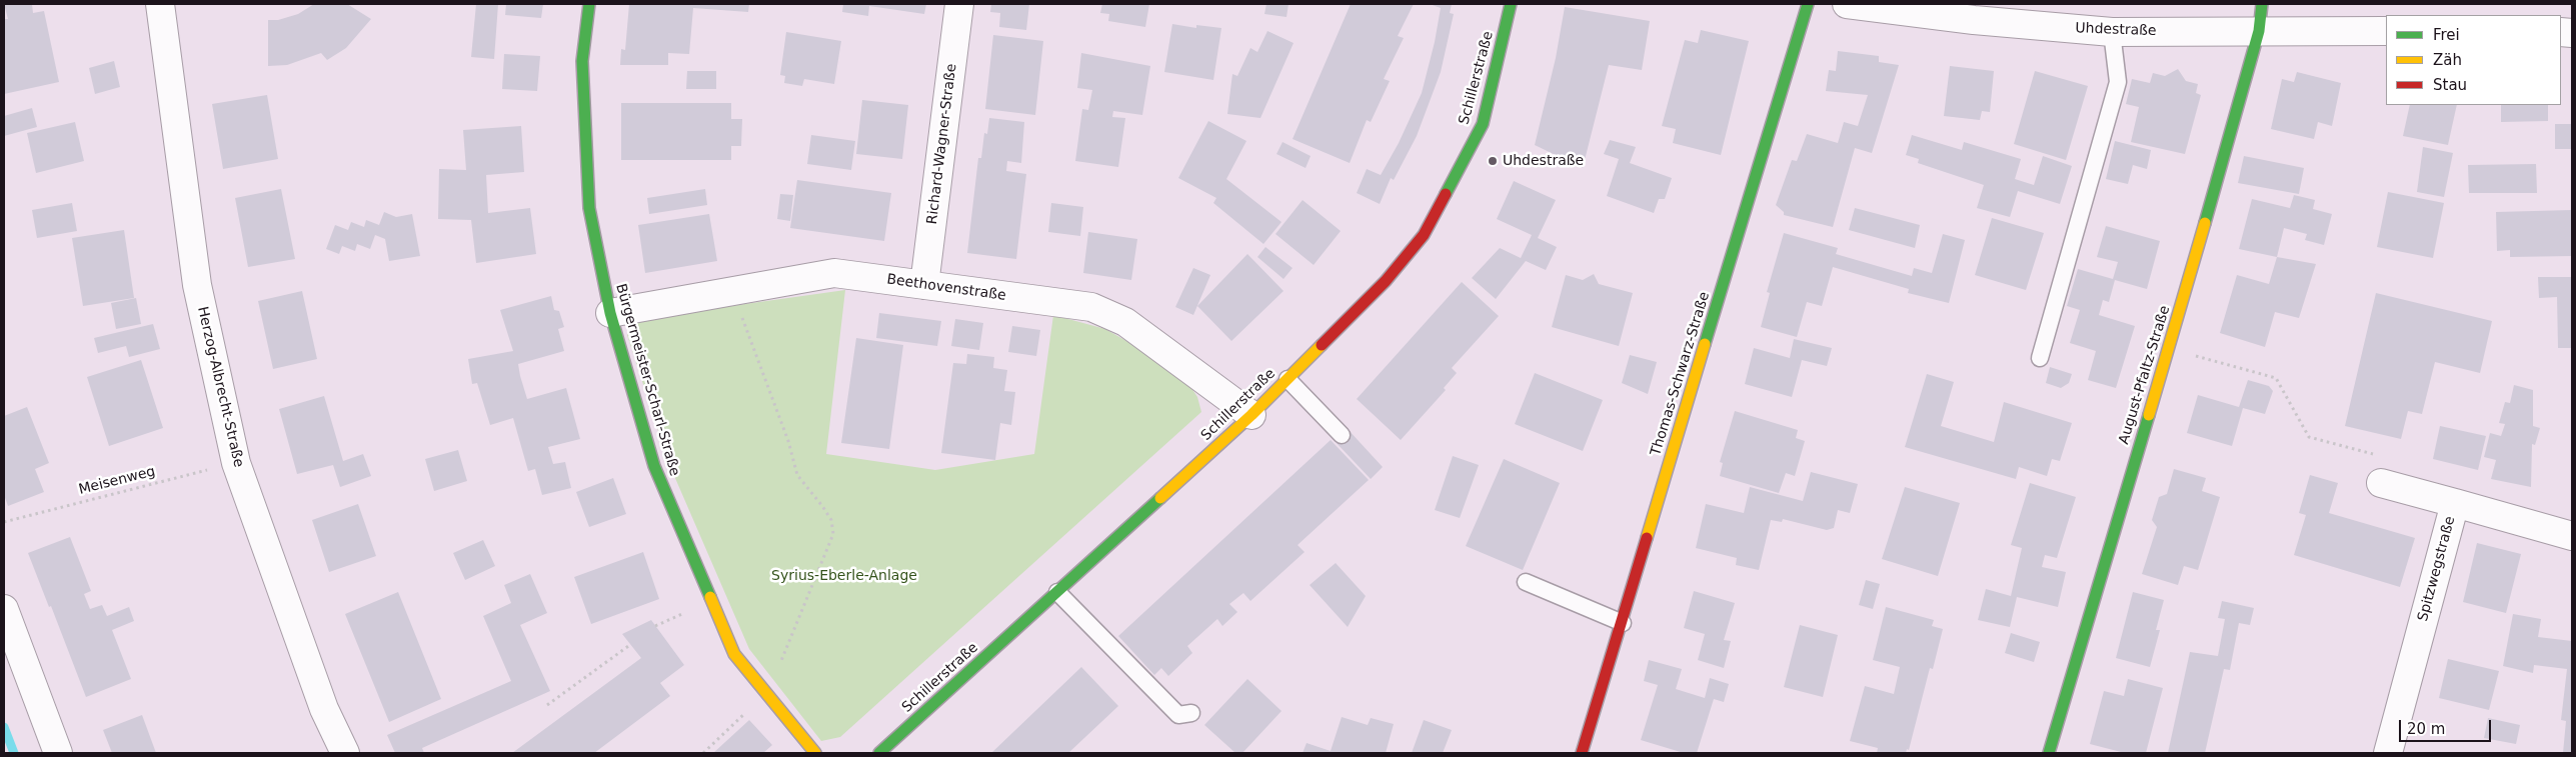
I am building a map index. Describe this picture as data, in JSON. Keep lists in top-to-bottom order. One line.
{"streets":{"street":["Uhdestraße","Schillerstraße","Richard-Wagner-Straße","Beethovenstraße","Thomas-Schwarz-Straße","August-Pfaltz-Straße","Bürgermeister-Scharl-Straße","Herzog-Albrecht-Straße","Spitzwegstraße"],"path":["Meisenweg"]},"crossings":[["Uhdestraße","August-Pfaltz-Straße"],["Schillerstraße","Beethovenstraße"],["Richard-Wagner-Straße","Beethovenstraße"],["Beethovenstraße","Bürgermeister-Scharl-Straße"],["Herzog-Albrecht-Straße","Meisenweg"]],"parks":["Syrius-Eberle-Anlage"],"places":["Uhdestraße"],"legend":["Frei","Zäh","Stau"],"scale_bar":"20 m"}
